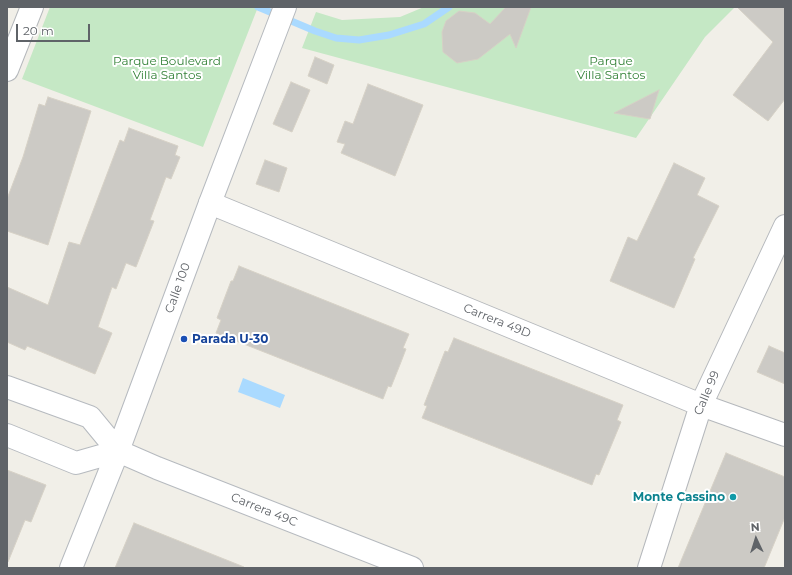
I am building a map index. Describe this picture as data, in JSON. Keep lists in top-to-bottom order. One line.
{"streets":{"street":["Calle 100","Carrera 49D","Calle 99","Carrera 49C"]},"crossings":[["Calle 100","Carrera 49D"],["Calle 100","Carrera 49C"],["Carrera 49D","Calle 99"]],"parks":["Parque Boulevard Villa Santos","Parque Villa Santos"],"places":["Parada U-30","Monte Cassino"],"scale_bar":"20 m","north":"top"}
